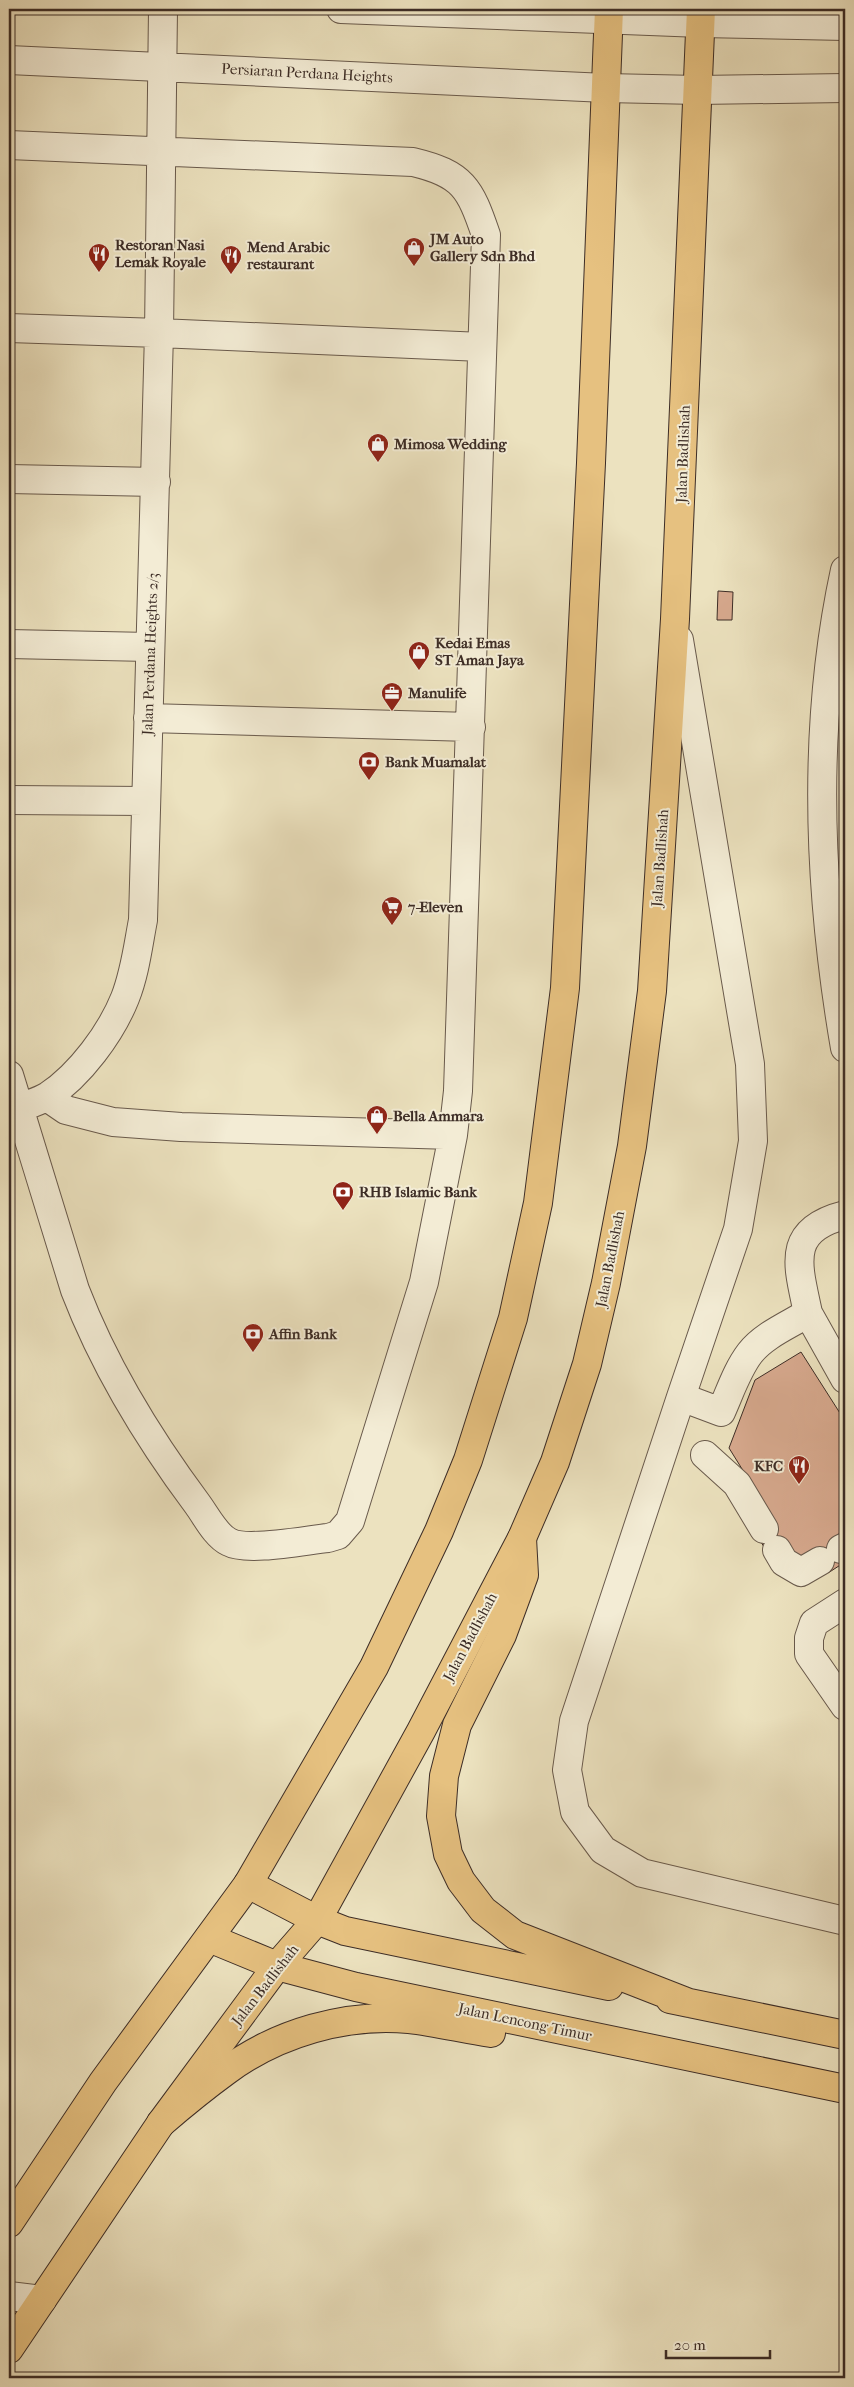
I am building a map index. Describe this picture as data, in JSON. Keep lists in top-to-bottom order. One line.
{"streets":{"main road":["Jalan Badlishah","Jalan Lencong Timur"],"street":["Persiaran Perdana Heights","Jalan Perdana Heights 2/3"]},"crossings":[["Persiaran Perdana Heights","Jalan Badlishah"],["Persiaran Perdana Heights","Jalan Perdana Heights 2/3"],["Jalan Badlishah","Jalan Lencong Timur"]],"places":{"shop":["JM Auto Gallery Sdn Bhd","Mimosa Wedding","Kedai Emas ST Aman Jaya","Bella Ammara"],"restaurant":["Restoran Nasi Lemak Royale","Mend Arabic restaurant","KFC"],"office":["Manulife"],"bank":["Bank Muamalat","RHB Islamic Bank","Affin Bank"],"supermarket":["7-Eleven"]},"scale_bar":"20 m"}
